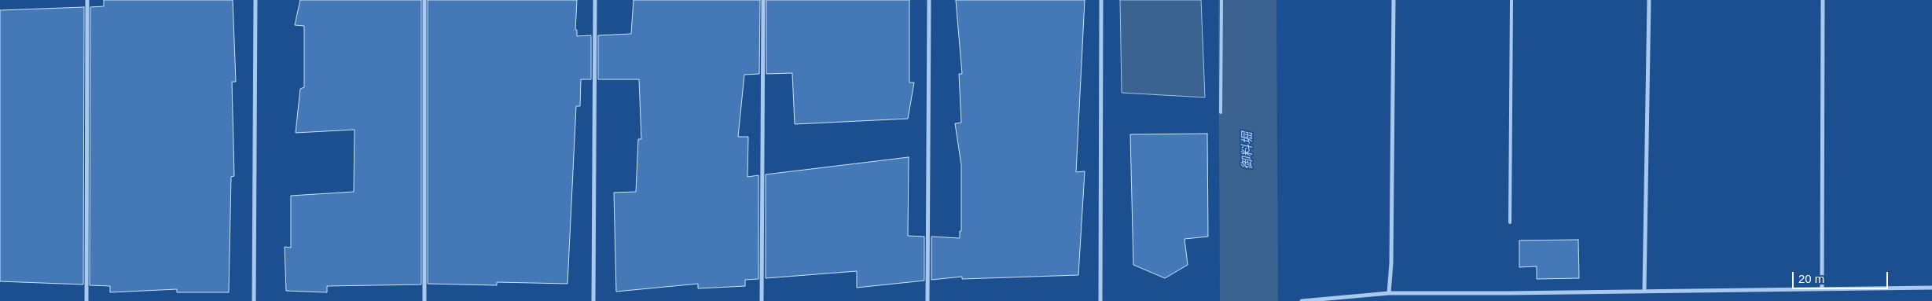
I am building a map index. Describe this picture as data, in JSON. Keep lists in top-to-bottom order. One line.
{"water":["御料堀"],"scale_bar":"20 m"}
